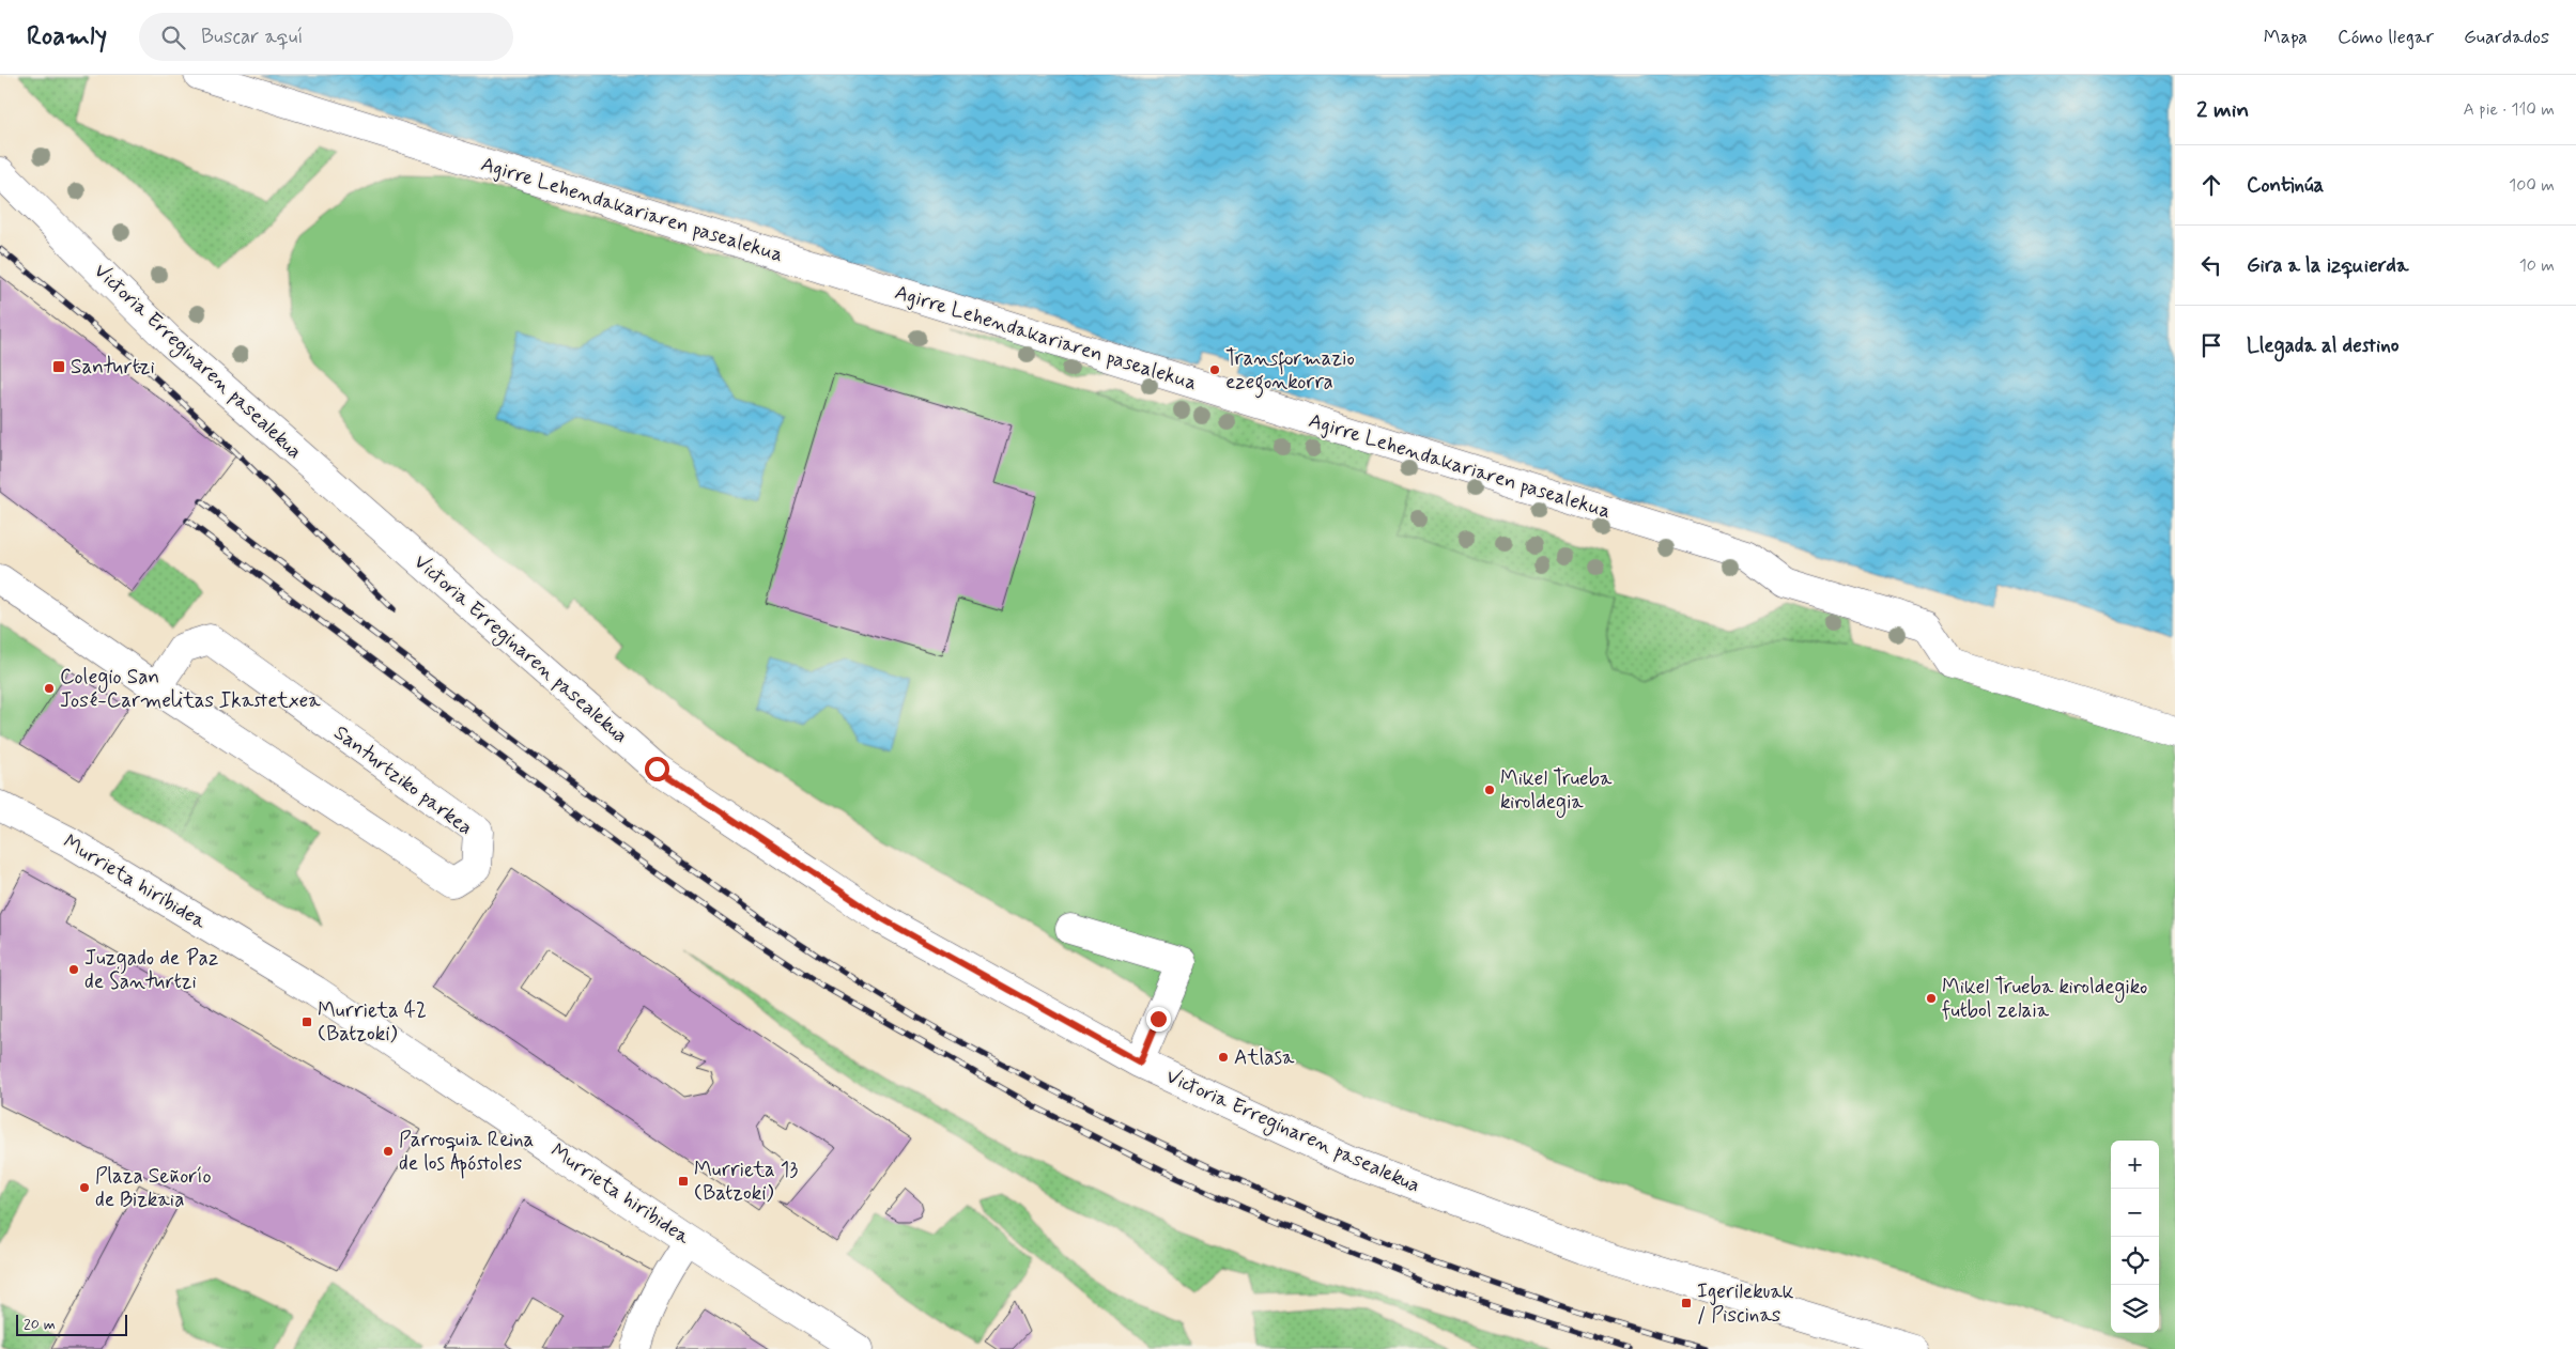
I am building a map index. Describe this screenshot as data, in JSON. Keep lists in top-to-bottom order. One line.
{"streets":{"street":["Agirre Lehendakariaren pasealekua","Victoria Erreginaren pasealekua","Santurtziko parkea","Murrieta hiribidea"]},"places":{"transit":["Santurtzi","Murrieta 42 (Batzoki)","Murrieta 13 (Batzoki)","Igerilekuak / Piscinas"],"other":["Transformazio ezegonkorra","Colegio San José-Carmelitas Ikastetxea","Mikel Trueba kiroldegia","Juzgado de Paz de Santurtzi","Mikel Trueba kiroldegiko futbol zelaia","Atlasa","Parroquia Reina de los Apóstoles","Plaza Señorío de Bizkaia"]},"scale_bar":"20 m","page":{"header":"Roamly","search":"Buscar aquí","nav":["Mapa","Cómo llegar","Guardados"],"heading":["2 min","A pie · 110 m"],"list":[["Continúa","100 m"],["Gira a la izquierda","10 m"],"Llegada al destino"],"map_buttons":["+","−"],"scale":"20 m"}}
